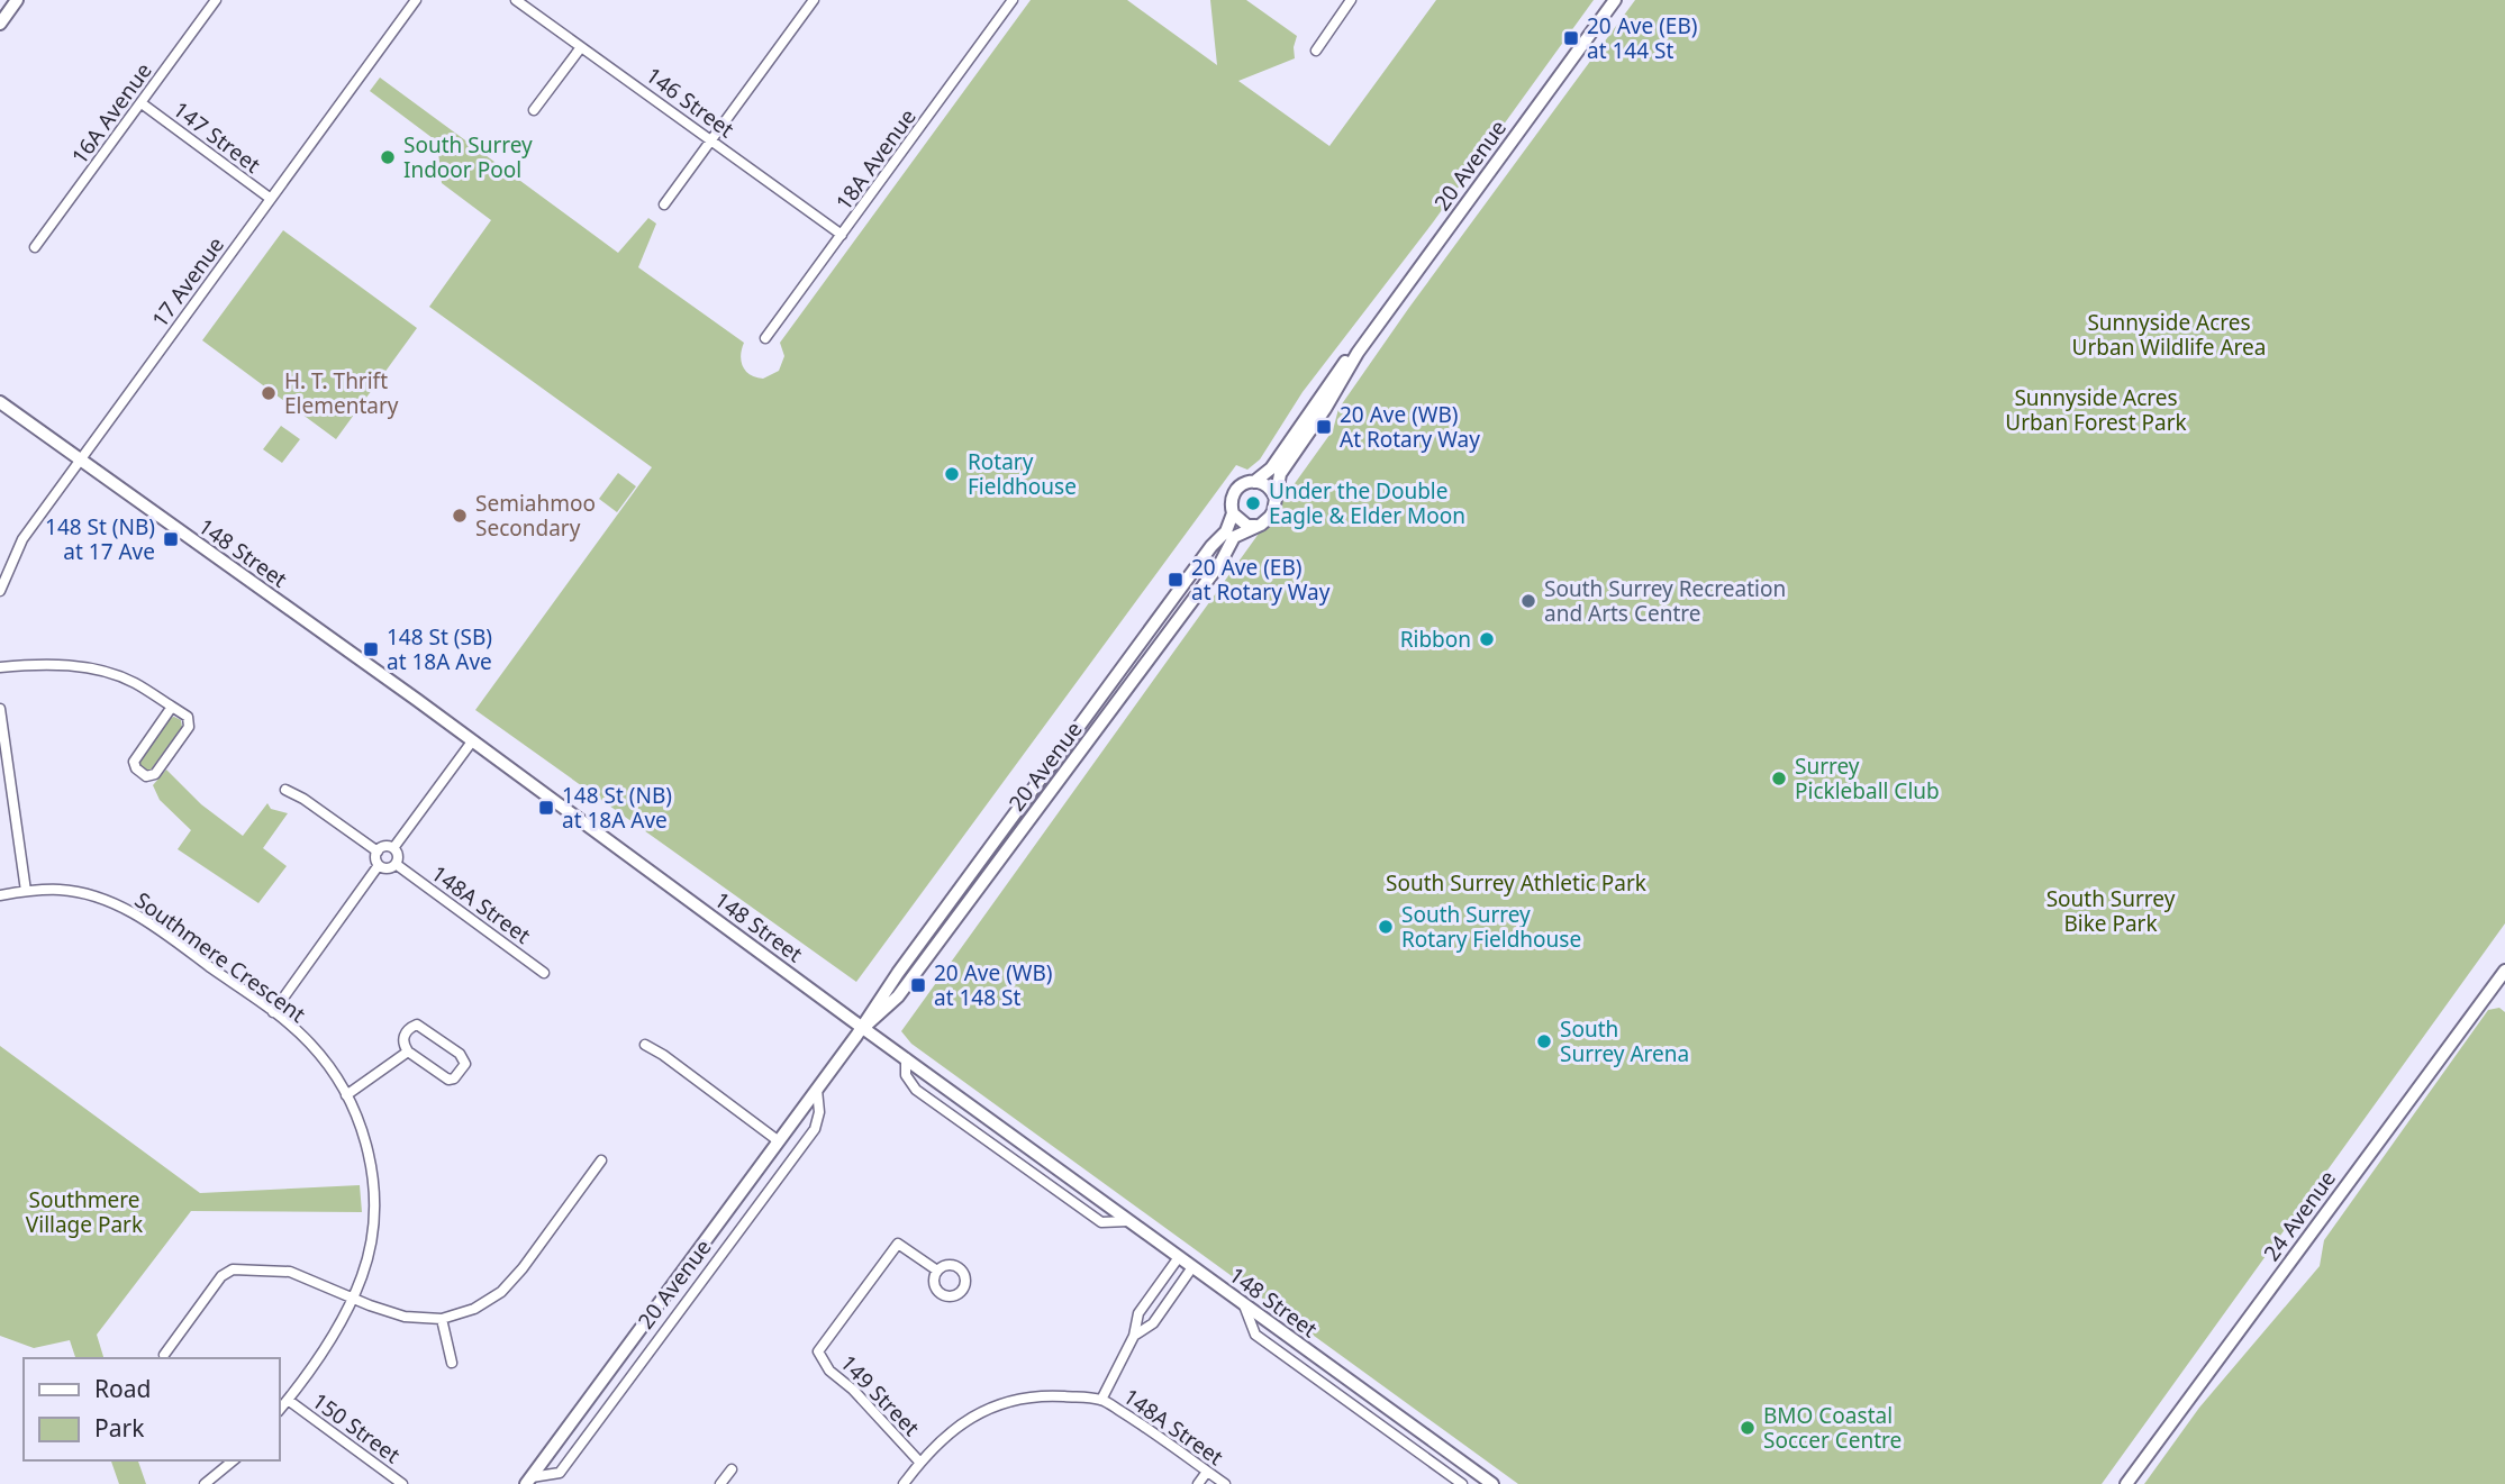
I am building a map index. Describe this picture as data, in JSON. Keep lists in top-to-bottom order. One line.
{"streets":{"street":["146 Street","16A Avenue","147 Street","18A Avenue","20 Avenue","17 Avenue","148 Street","148A Street","Southmere Crescent","24 Avenue","149 Street","150 Street"]},"crossings":[["146 Street","18A Avenue"],["16A Avenue","147 Street"],["147 Street","17 Avenue"],["20 Avenue","148 Street"],["17 Avenue","148 Street"],["Southmere Crescent","150 Street"]],"parks":["Sunnyside Acres Urban Wildlife Area","Sunnyside Acres Urban Forest Park","South Surrey Athletic Park","South Surrey Bike Park","Southmere Village Park"],"places":{"transit":["20 Ave (EB) at 144 St","20 Ave (WB) At Rotary Way","148 St (NB) at 17 Ave","20 Ave (EB) at Rotary Way","148 St (SB) at 18A Ave","148 St (NB) at 18A Ave","20 Ave (WB) at 148 St"],"other":["South Surrey Indoor Pool","H. T. Thrift Elementary","Rotary Fieldhouse","Under the Double Eagle & Elder Moon","Semiahmoo Secondary","South Surrey Recreation and Arts Centre","Ribbon","Surrey Pickleball Club","South Surrey Rotary Fieldhouse","South Surrey Arena","BMO Coastal Soccer Centre"]},"legend":["Road","Park"]}
